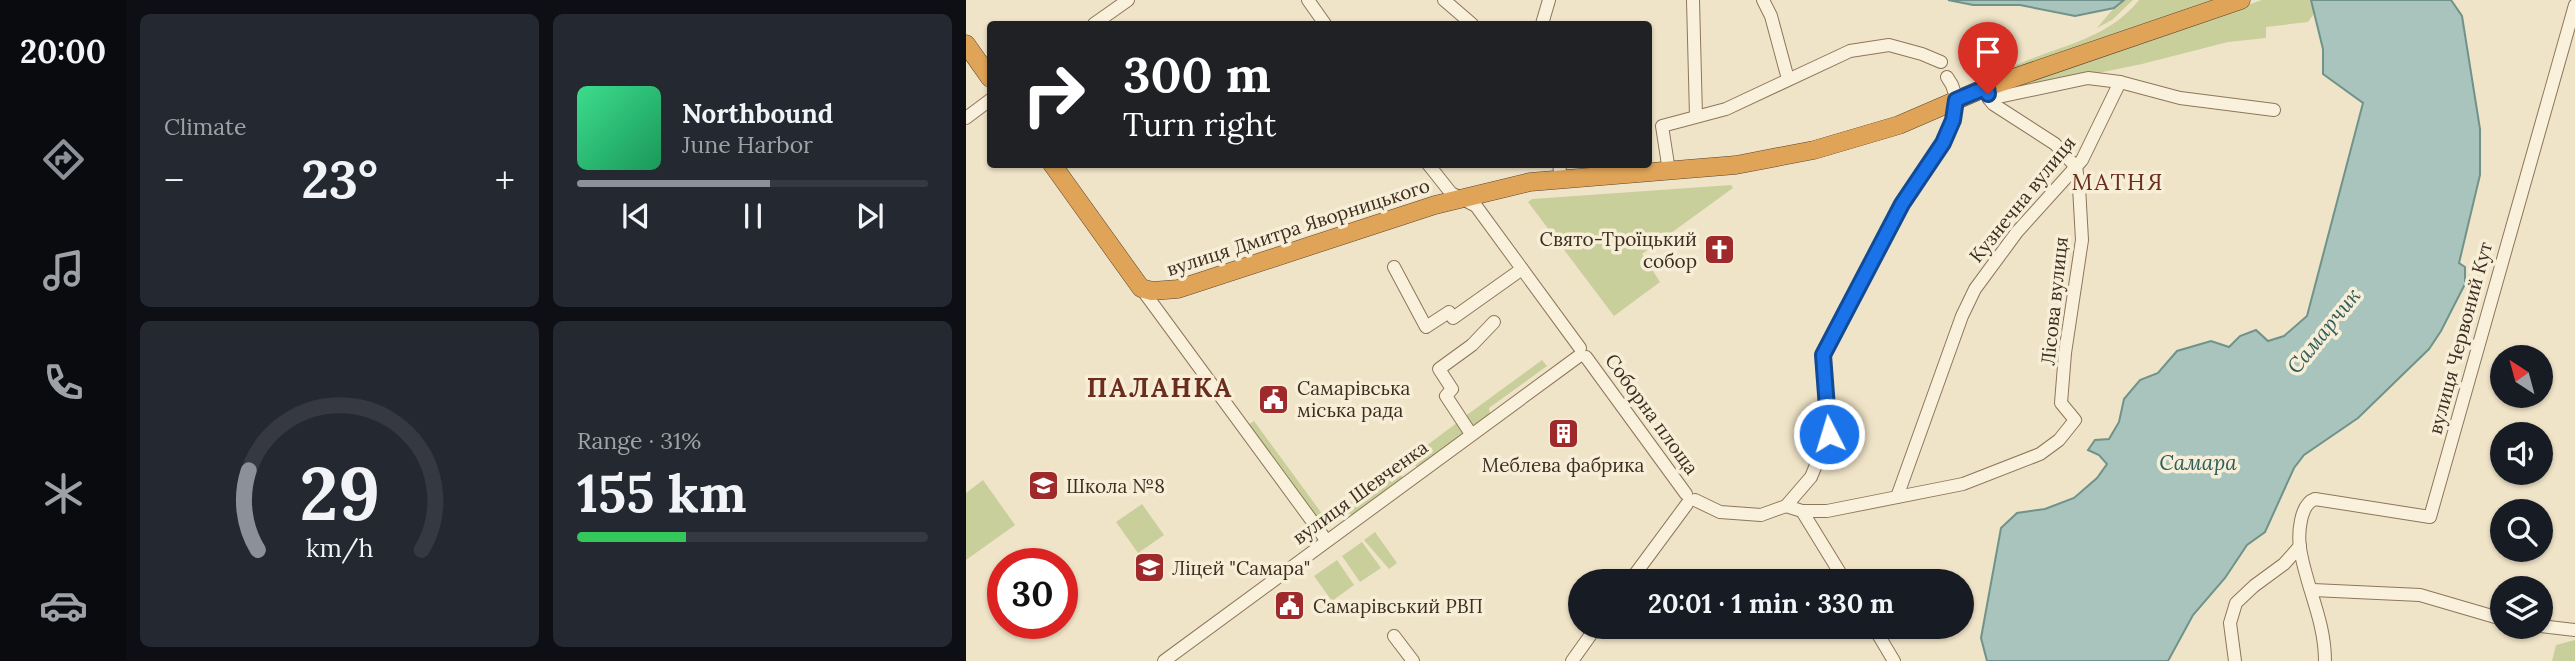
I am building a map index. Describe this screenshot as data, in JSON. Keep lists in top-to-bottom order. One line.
{"streets":{"highway":["вулиця Дмитра Яворницького"],"street":["Кузнечна вулиця","Лісова вулиця","вулиця Червоний Кут","Соборна площа","вулиця Шевченка"]},"crossings":[["Кузнечна вулиця","Лісова вулиця"],["вулиця Дмитра Яворницького","Соборна площа"],["Соборна площа","вулиця Шевченка"]],"districts":["МАТНЯ","ПАЛАНКА"],"water":["Самарчик","Самара"],"places":{"church":["Свято-Троїцький собор"],"public building":["Самарівська міська рада","Самарівський РВП"],"building":["Меблева фабрика"],"school or university":["Школа №8","Ліцей \"Самара\""]},"north":"top left","page":{"tabs":"20:00","tile":["Climate",["Range · 31%","155 km"]],"turn":["300 m","Turn right"],"song":["Northbound","June Harbor"],"heat":["−","23°","+"],"limit":"30","trip":"20:01 · 1 min · 330 m","gauge":["29","km/h"]}}
